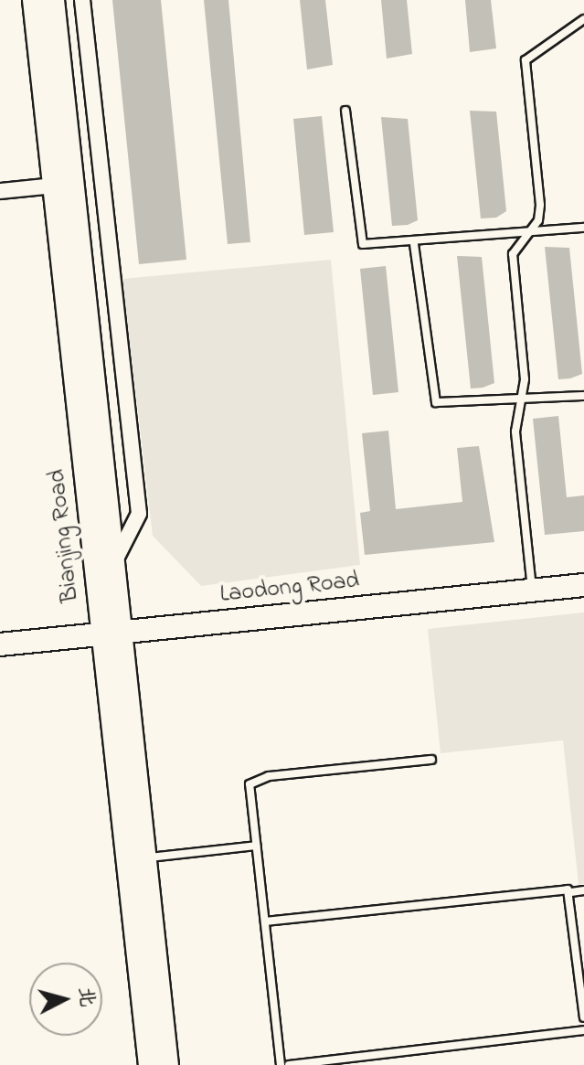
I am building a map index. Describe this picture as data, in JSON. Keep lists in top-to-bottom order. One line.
{"streets":{"main road":["Bianjing Road","Laodong Road"]},"crossings":[["Bianjing Road","Laodong Road"]],"north":"right"}
